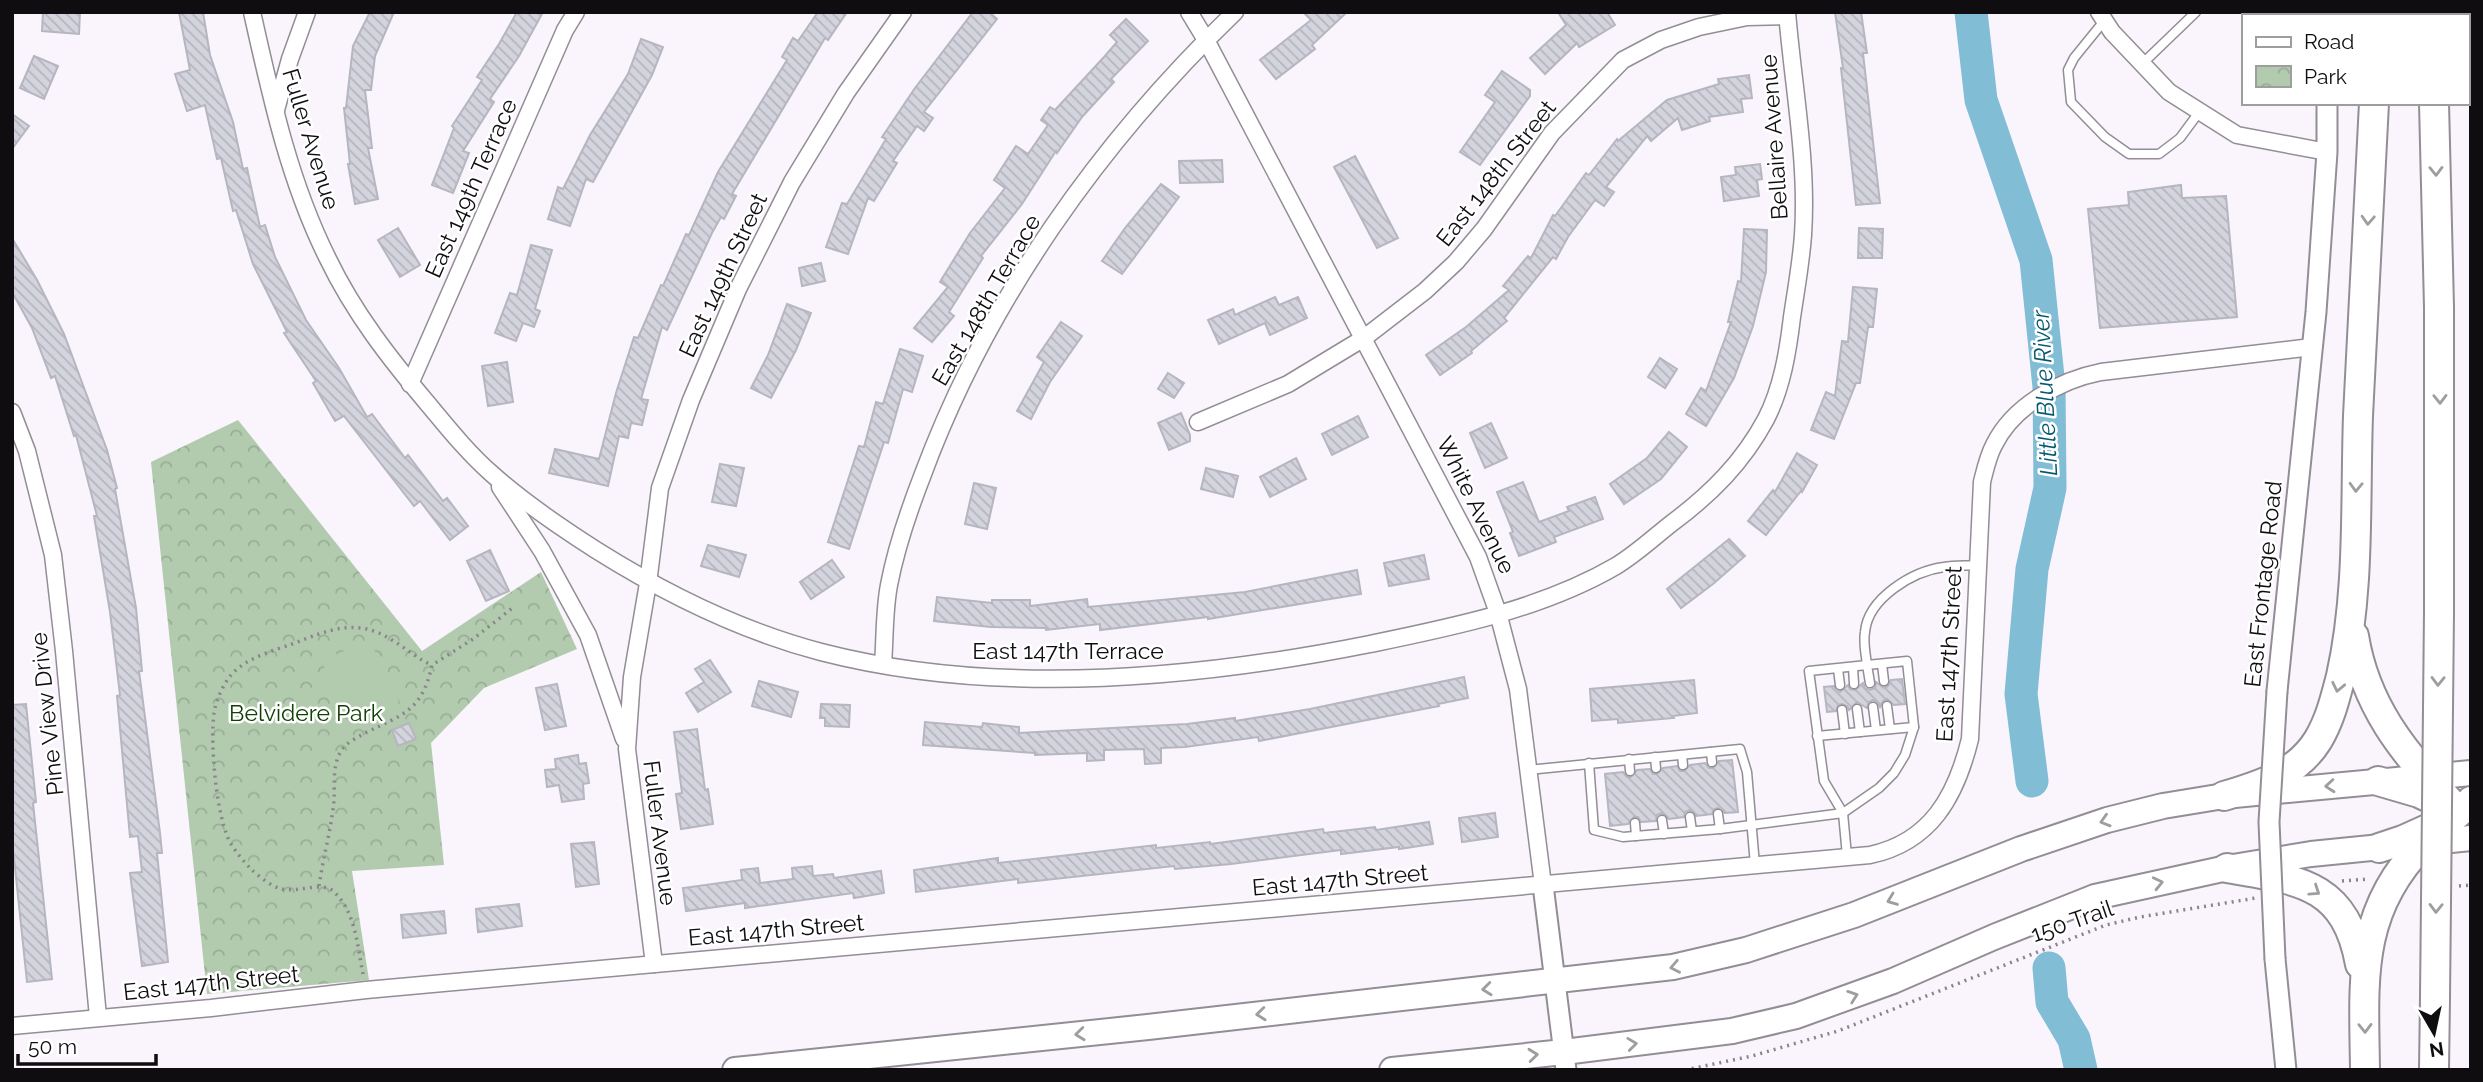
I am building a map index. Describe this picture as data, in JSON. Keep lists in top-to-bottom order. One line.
{"streets":{"street":["Bellaire Avenue","Fuller Avenue","East 148th Street","East 149th Terrace","East 149th Street","East 148th Terrace","White Avenue","East Frontage Road","East 147th Terrace","East 147th Street","Pine View Drive"],"path":["150 Trail"]},"crossings":[["Bellaire Avenue","East 148th Street"],["Bellaire Avenue","White Avenue"],["Bellaire Avenue","East 147th Terrace"],["Fuller Avenue","East 149th Terrace"],["Fuller Avenue","East 149th Street"],["Fuller Avenue","East 147th Terrace"],["Fuller Avenue","East 147th Street"],["East 148th Street","White Avenue"],["East 149th Street","East 147th Terrace"],["East 148th Terrace","White Avenue"],["East 148th Terrace","East 147th Terrace"],["White Avenue","East 147th Terrace"],["White Avenue","East 147th Street"],["East Frontage Road","East 147th Street"],["East 147th Street","Pine View Drive"]],"water":["Little Blue River"],"parks":["Belvidere Park"],"legend":["Road","Park"],"scale_bar":"50 m","north":"bottom"}
